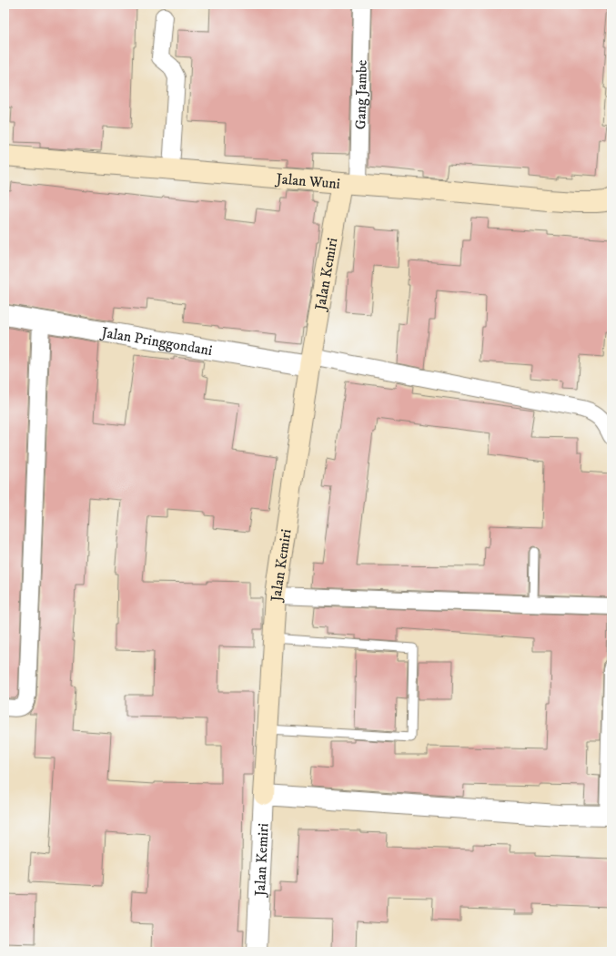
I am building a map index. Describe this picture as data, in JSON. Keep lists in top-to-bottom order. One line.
{"streets":{"main road":["Jalan Wuni","Jalan Kemiri"],"street":["Gang Jambe","Jalan Pringgondani"]},"crossings":[["Gang Jambe","Jalan Wuni"],["Gang Jambe","Jalan Kemiri"],["Jalan Wuni","Jalan Kemiri"],["Jalan Kemiri","Jalan Pringgondani"]]}
